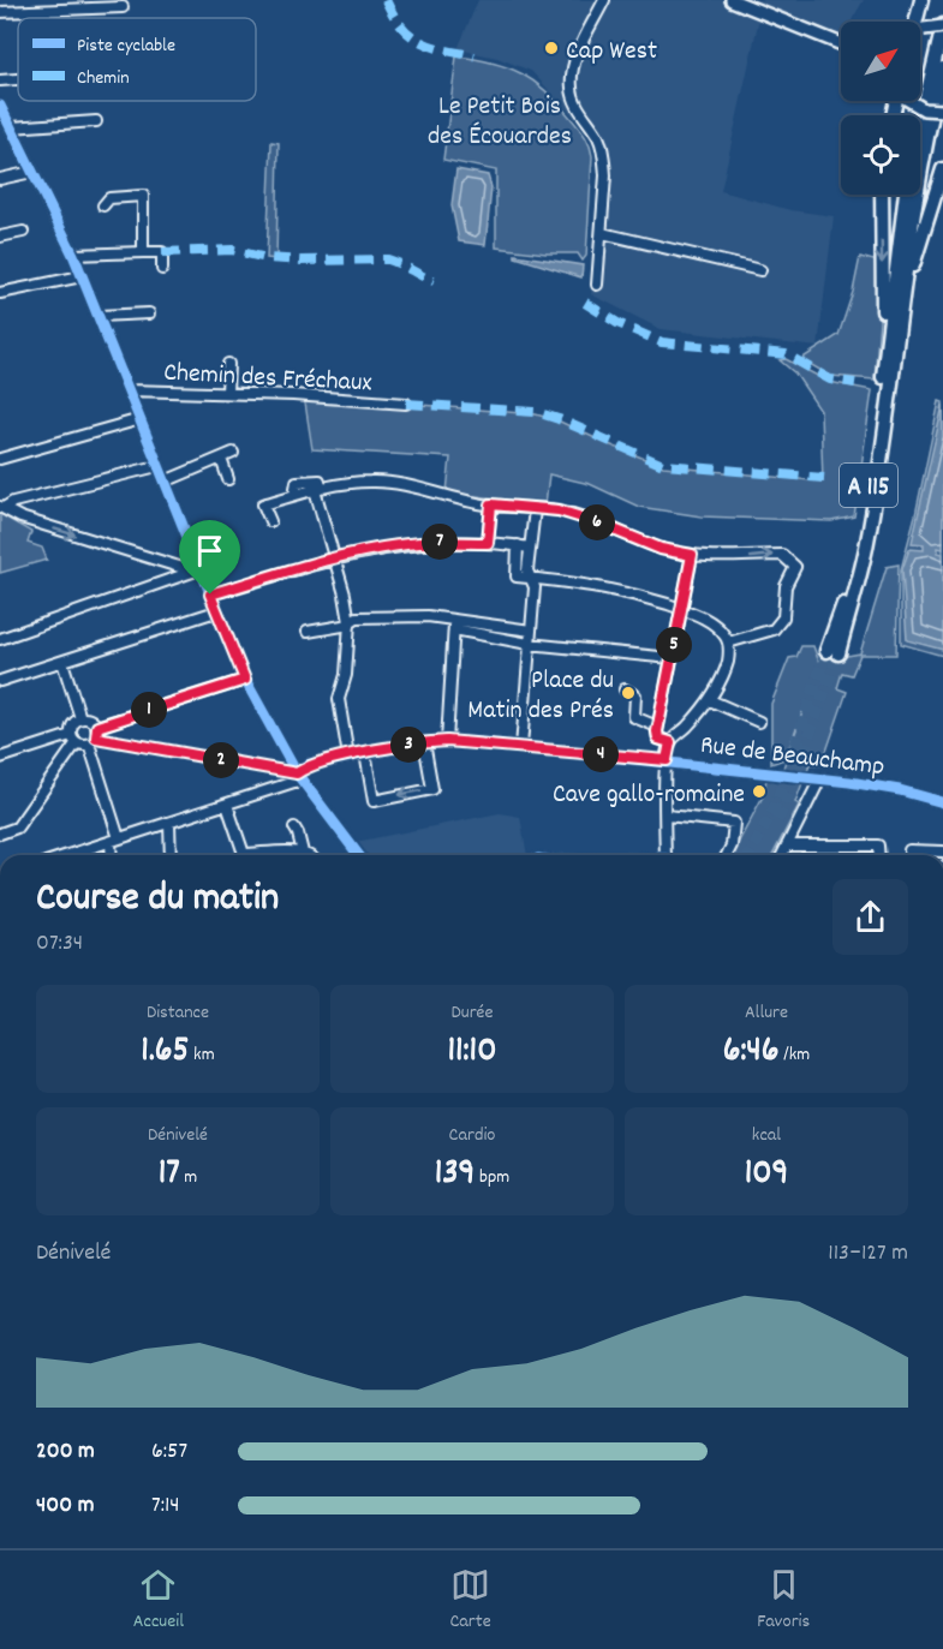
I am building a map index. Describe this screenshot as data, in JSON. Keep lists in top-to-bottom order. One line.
{"streets":{"highway":["A 115"],"street":["Chemin des Fréchaux","Rue de Beauchamp"]},"parks":["Le Petit Bois des Écouardes"],"places":["Cap West","Place du Matin des Prés","Cave gallo-romaine"],"legend":["Piste cyclable","Chemin"],"north":"top right","page":{"pins":["6","7","5","1","3","4","2"],"heading":["Course du matin","07:34"],"stats":[["Distance","1.65 km"],["Durée","11:10"],["Allure","6:46 /km"],["Dénivelé","17 m"],["Cardio","139 bpm"],["kcal","109"]],"chart":["Dénivelé","113–127 m"],"list":[{"name":"200 m","note":"6:57"},{"name":"400 m","note":"7:14"}],"tabs":["Accueil","Carte","Favoris"]}}
